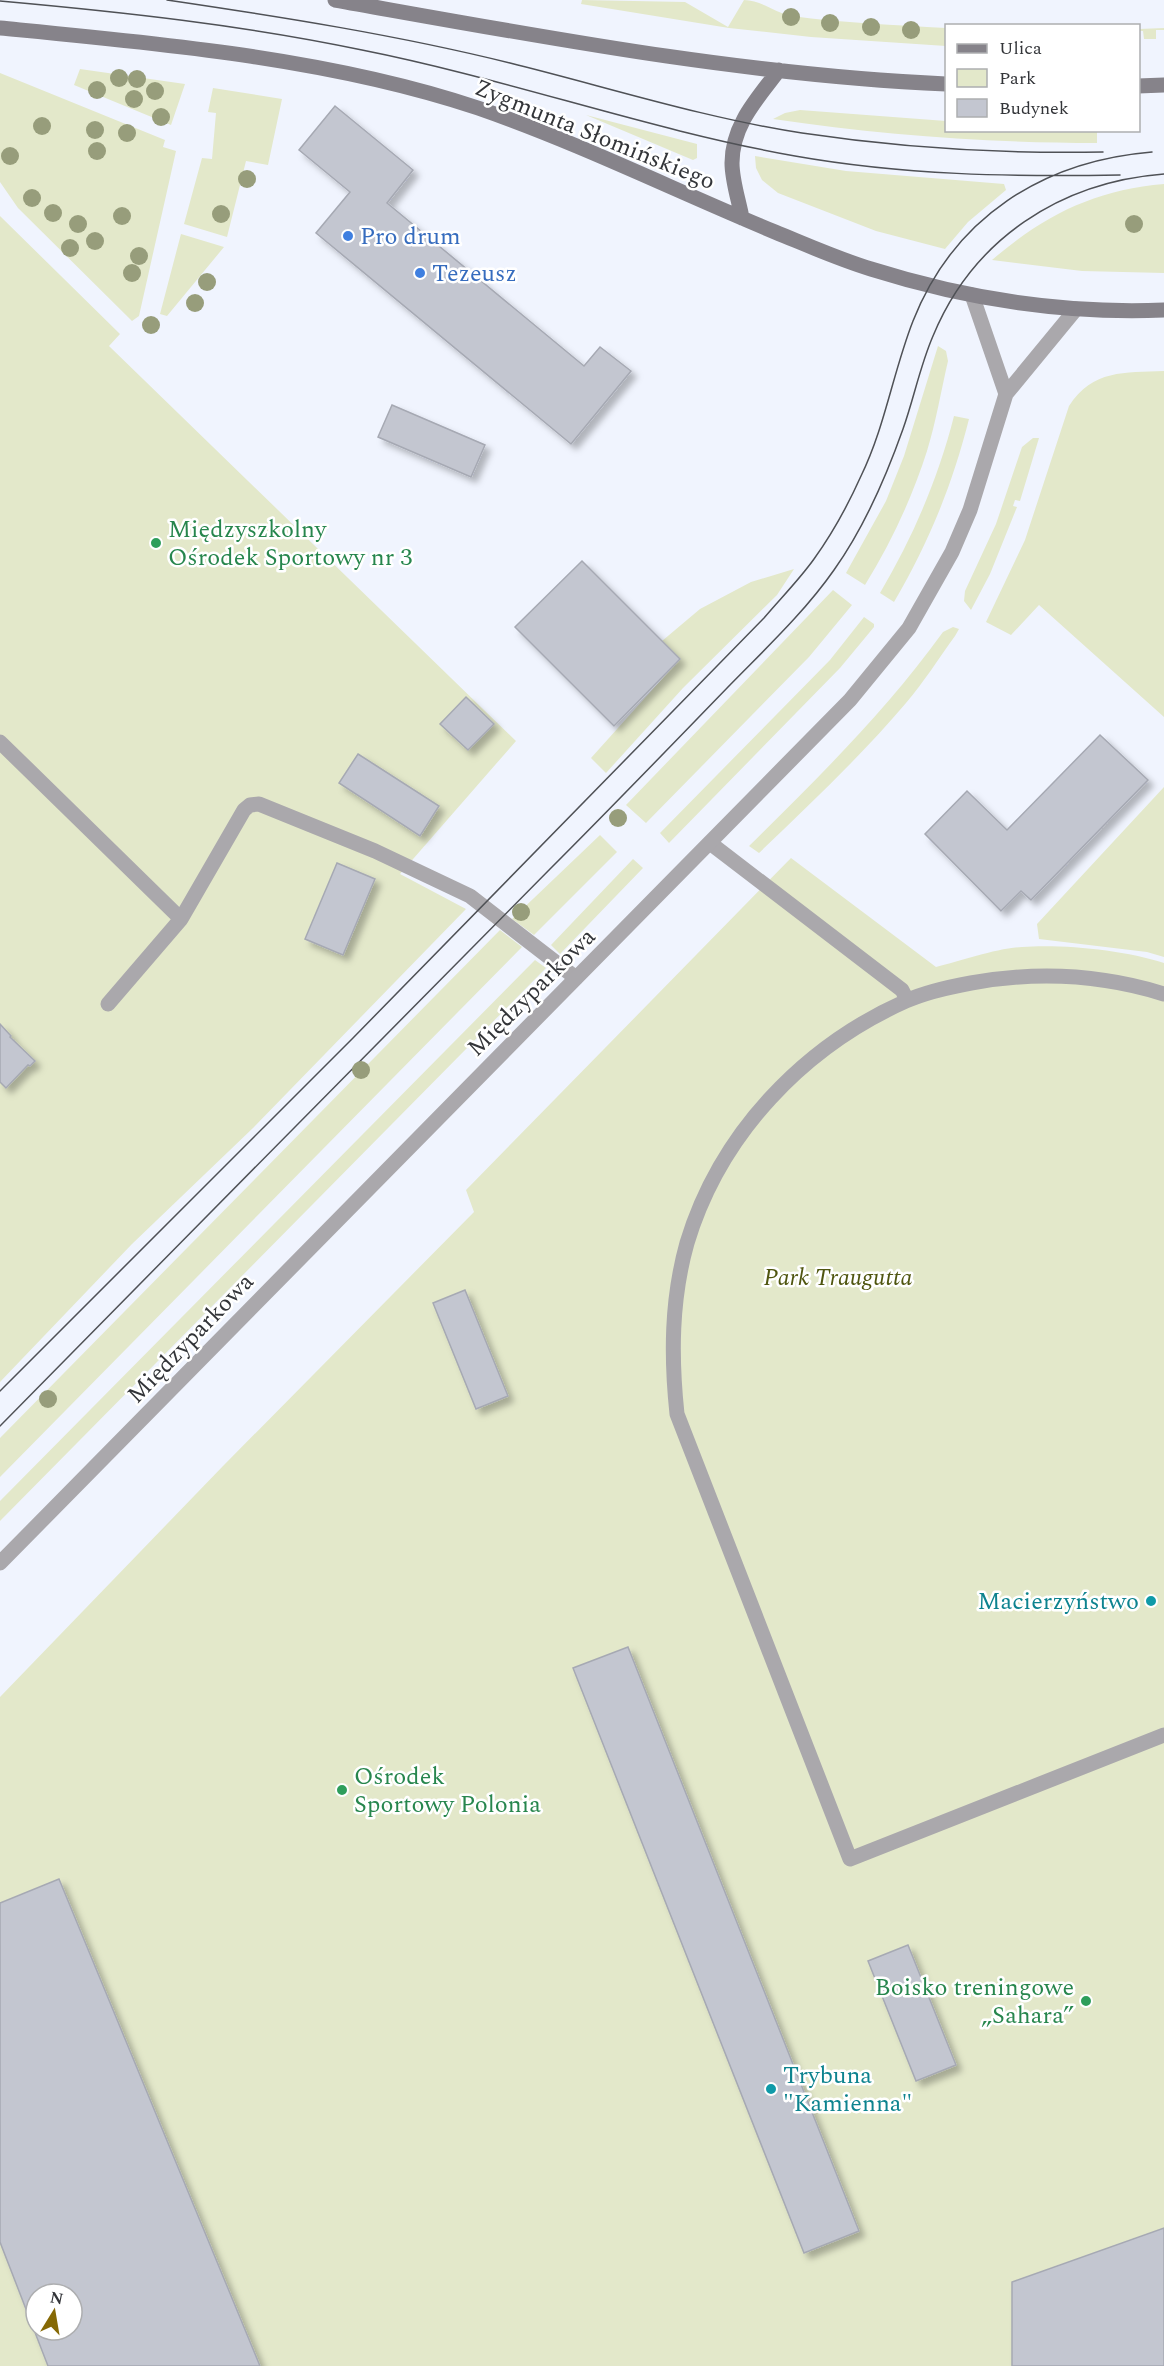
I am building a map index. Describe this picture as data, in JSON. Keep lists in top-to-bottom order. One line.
{"streets":{"main road":["Zygmunta Słomińskiego"],"street":["Międzyparkowa"]},"crossings":[["Zygmunta Słomińskiego","Międzyparkowa"]],"parks":["Park Traugutta"],"places":["Pro drum","Tezeusz","Międzyszkolny Ośrodek Sportowy nr 3","Macierzyństwo","Ośrodek Sportowy Polonia","Boisko treningowe „Sahara”","Trybuna \"Kamienna\""],"legend":["Ulica","Park","Budynek"],"north":"top"}
